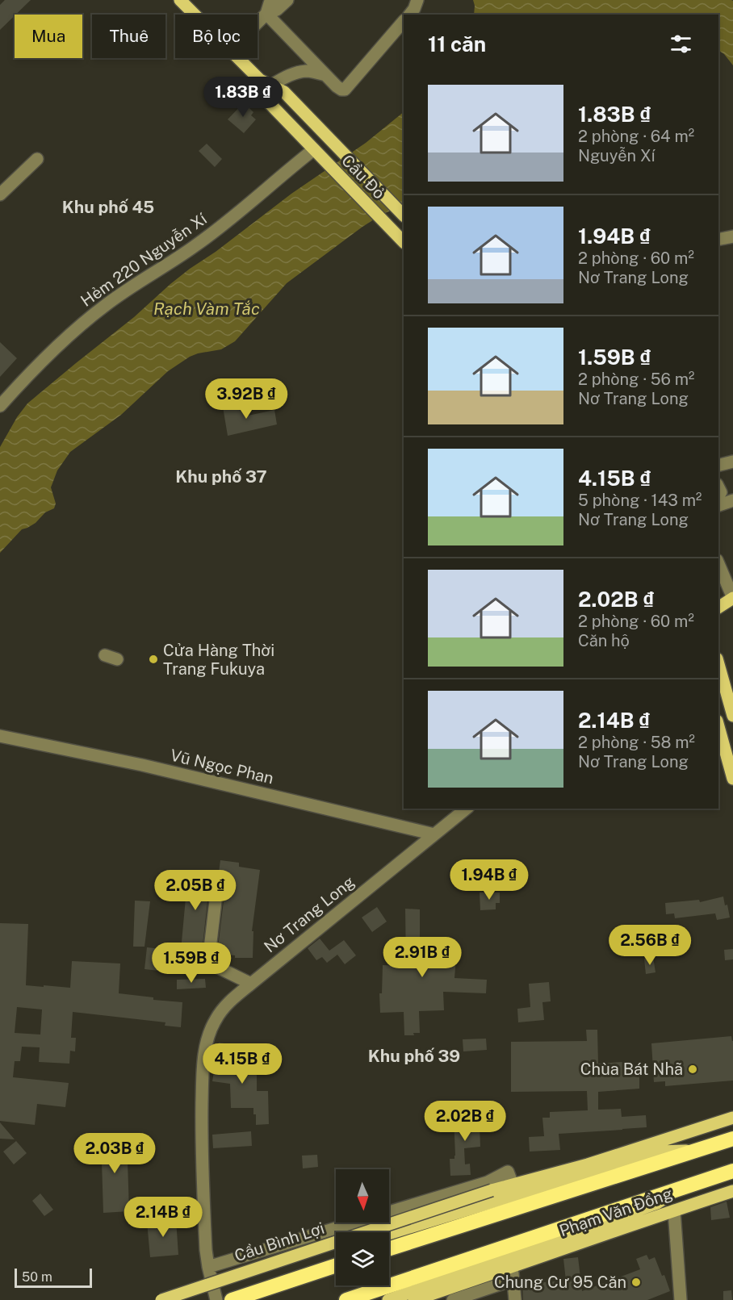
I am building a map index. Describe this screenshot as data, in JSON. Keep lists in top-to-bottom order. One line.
{"streets":{"highway":["Phạm Văn Đồng"],"main road":["Cầu Đỏ","Cầu Bình Lợi"],"street":["Hẻm 220 Nguyễn Xí","Vũ Ngọc Phan","Nơ Trang Long"]},"crossings":[["Cầu Đỏ","Hẻm 220 Nguyễn Xí"],["Vũ Ngọc Phan","Nơ Trang Long"]],"districts":["Khu phố 45","Khu phố 37","Khu phố 39"],"water":["Rạch Vàm Tắc"],"places":["Cửa Hàng Thời Trang Fukuya","Chùa Bát Nhã","Chung Cư 95 Căn"],"scale_bar":"50 m","north":"bottom","page":{"chip":["Mua","Thuê","Bộ lọc"],"heading":"11 căn","list":[{"name":"1.83B ₫","note":"2 phòng · 64 m² · Nguyễn Xí"},{"name":"1.94B ₫","note":"2 phòng · 60 m² · Nơ Trang Long"},{"name":"1.59B ₫","note":"2 phòng · 56 m² · Nơ Trang Long"},{"name":"4.15B ₫","note":"5 phòng · 143 m² · Nơ Trang Long"},{"name":"2.02B ₫","note":"2 phòng · 60 m² · Căn hộ"},{"name":"2.14B ₫","note":"2 phòng · 58 m² · Nơ Trang Long"}],"price":["1.83B ₫","3.92B ₫","1.94B ₫","2.05B ₫","2.56B ₫","2.91B ₫","1.59B ₫","4.15B ₫","2.02B ₫","2.03B ₫","2.14B ₫"],"scale":"50 m"}}
